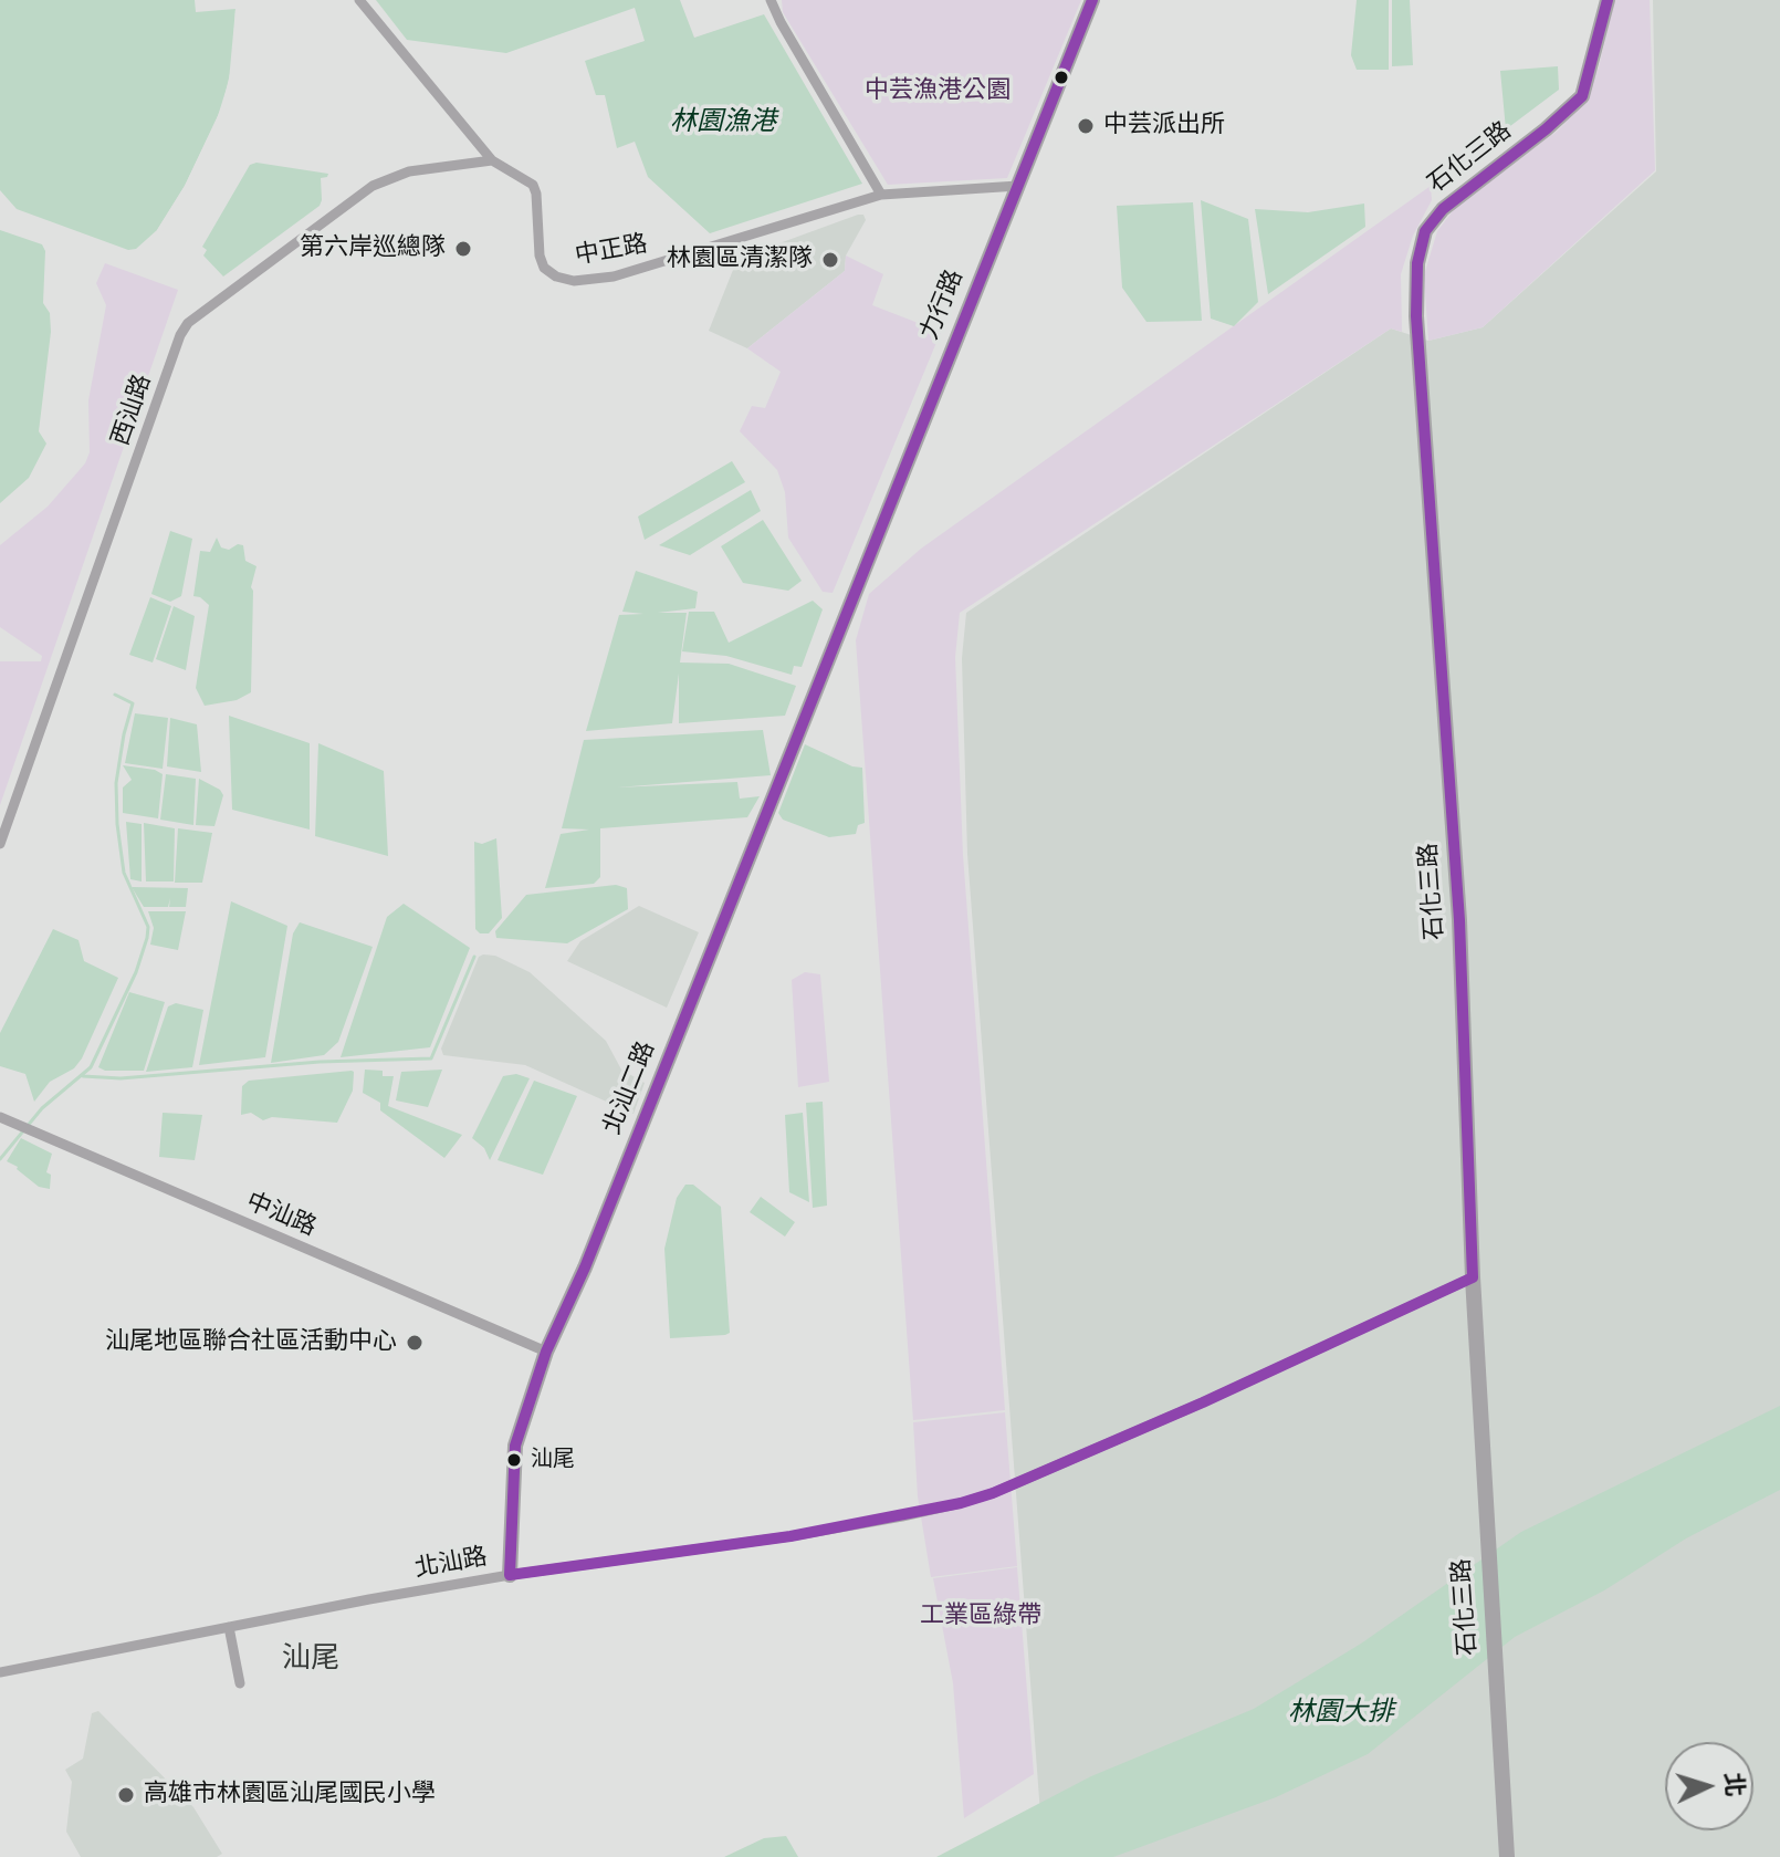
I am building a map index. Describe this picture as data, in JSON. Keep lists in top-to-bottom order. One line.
{"streets":{"street":["石化三路","中正路","力行路","西汕路","北汕二路","中汕路","北汕路"]},"crossings":[["石化三路","北汕路"],["中正路","力行路"],["中正路","西汕路"],["力行路","北汕二路"],["北汕二路","中汕路"],["北汕二路","北汕路"]],"districts":["汕尾"],"water":["林園漁港","林園大排"],"parks":["中芸漁港公園","工業區綠帶"],"places":["中芸派出所","第六岸巡總隊","林園區清潔隊","汕尾地區聯合社區活動中心","汕尾","高雄市林園區汕尾國民小學"],"north":"right"}
